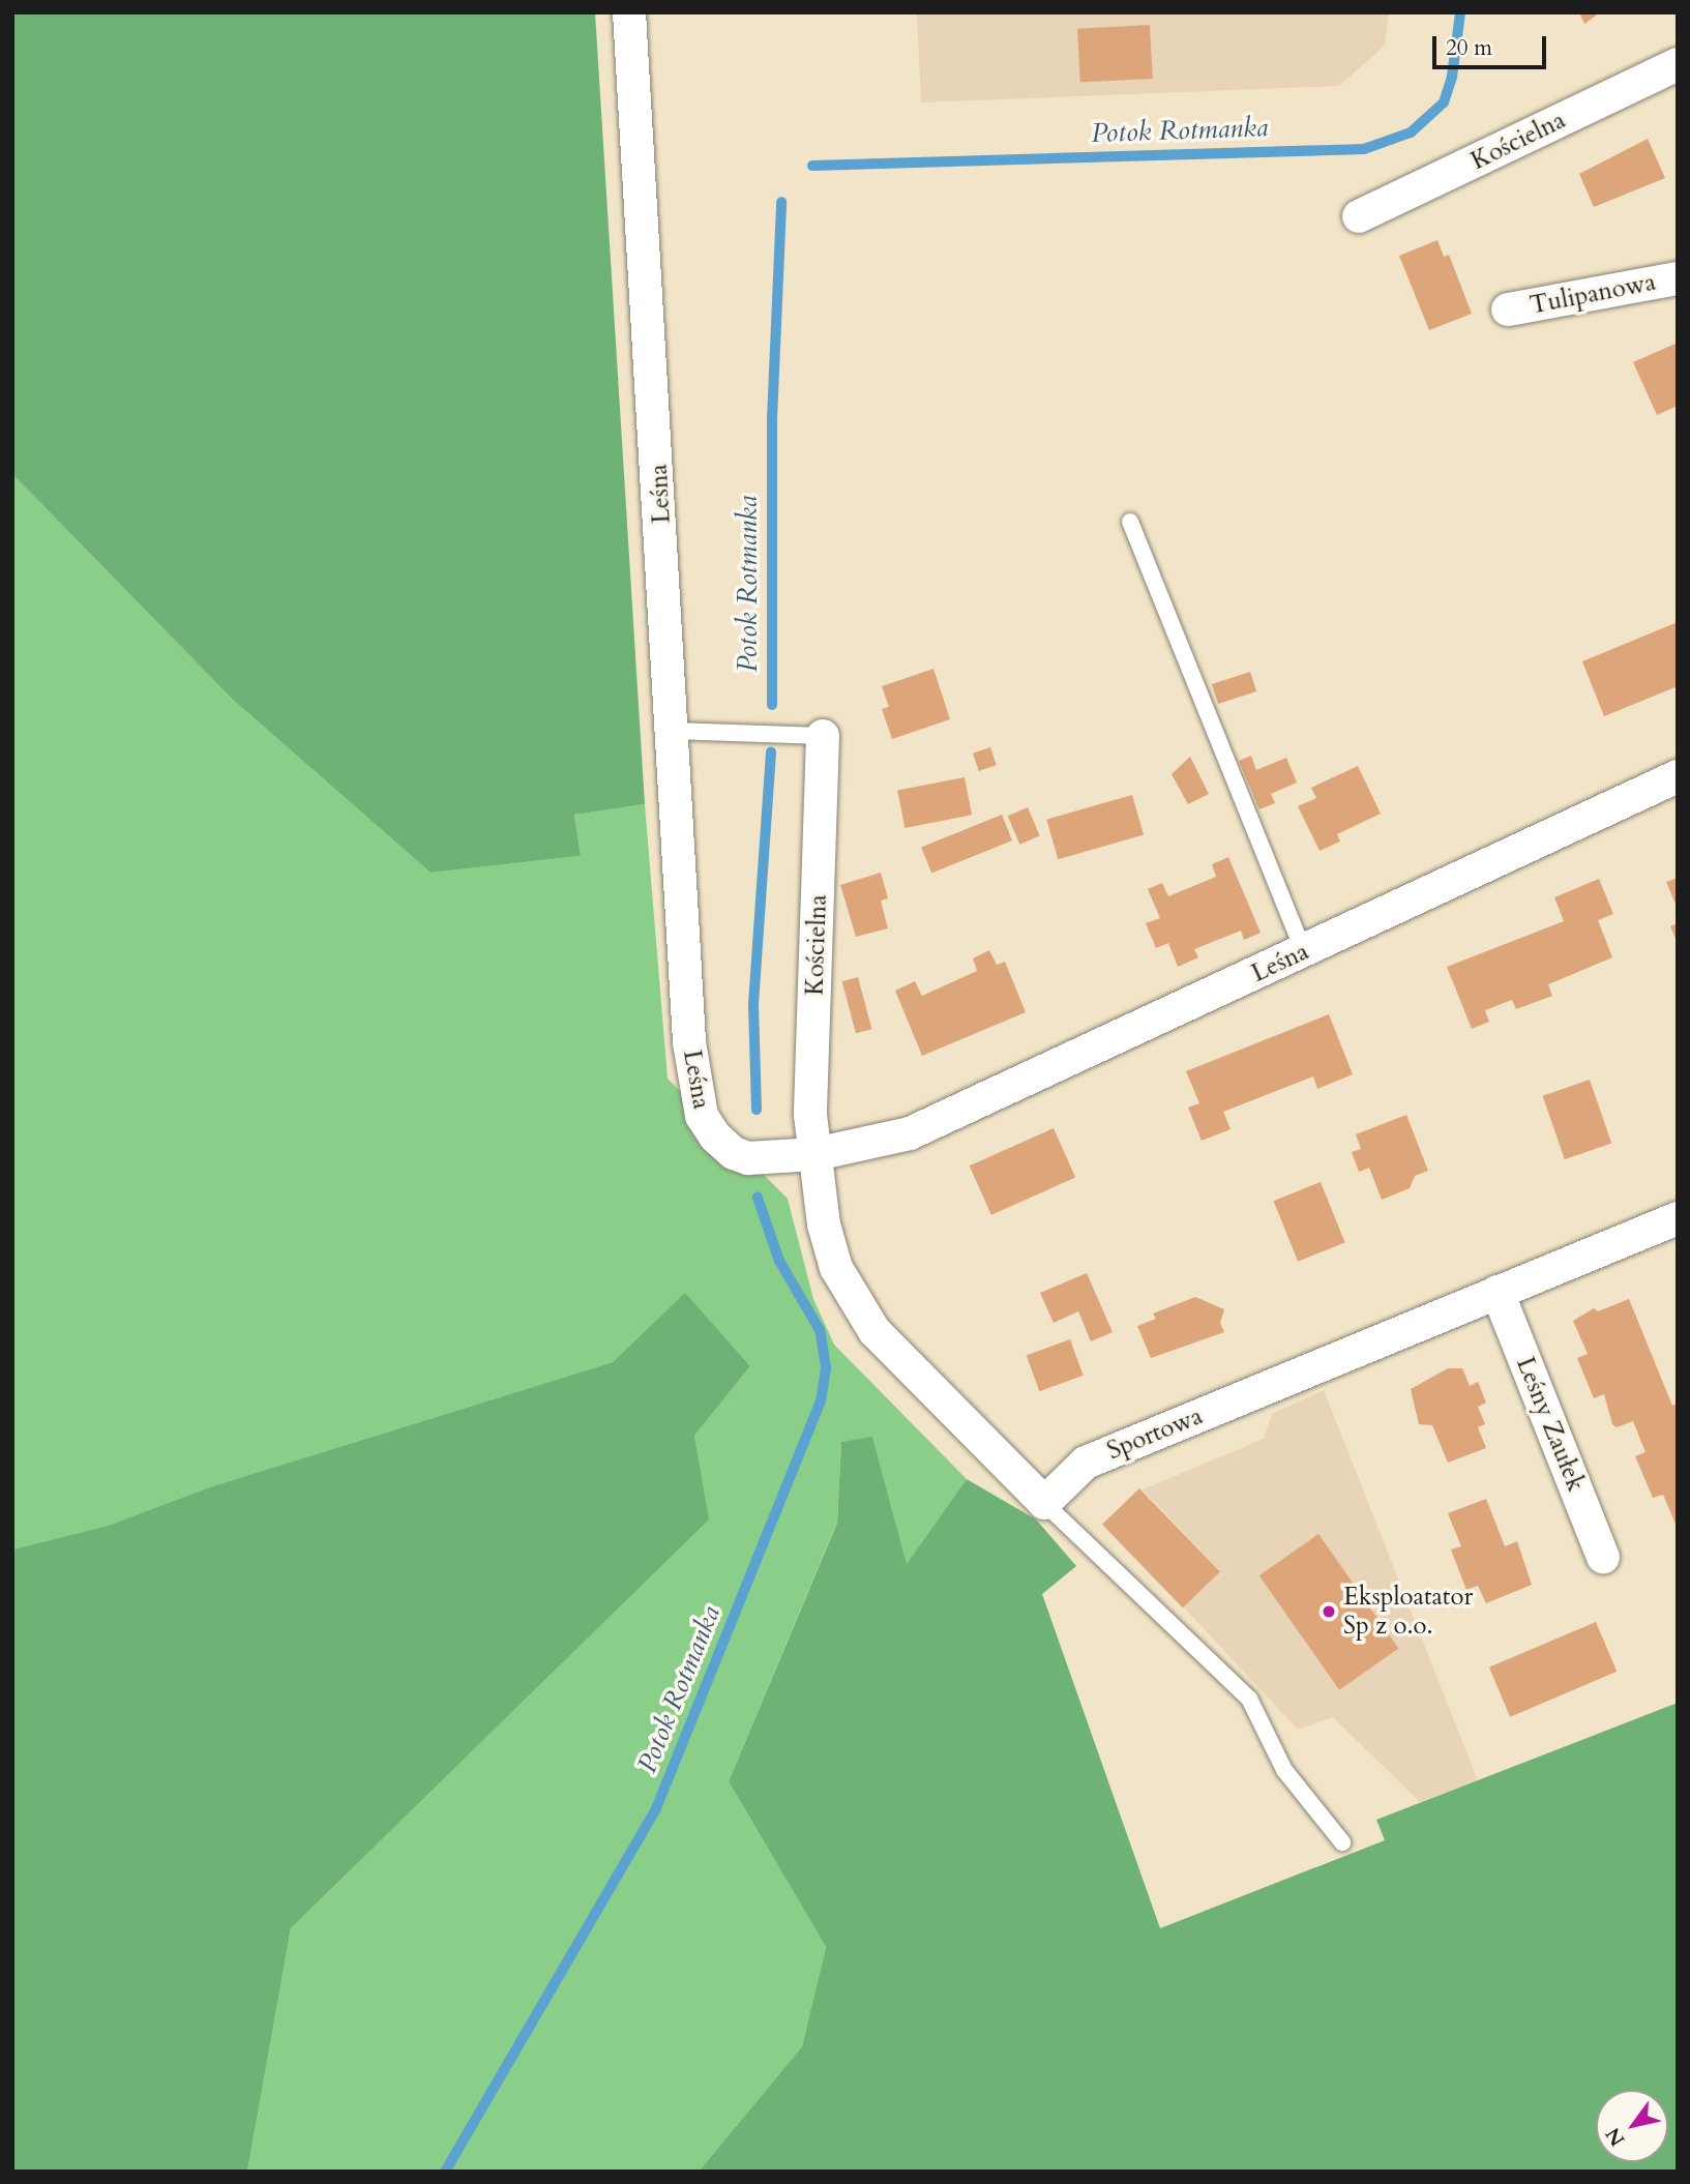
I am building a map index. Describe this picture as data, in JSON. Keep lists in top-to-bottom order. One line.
{"streets":{"street":["Kościelna","Tulipanowa","Leśna","Leśny Zaułek","Sportowa"]},"crossings":[["Kościelna","Leśna"],["Leśny Zaułek","Sportowa"]],"water":["Potok Rotmanka"],"places":["Eksploatator Sp z o.o."],"scale_bar":"20 m","north":"bottom left"}
